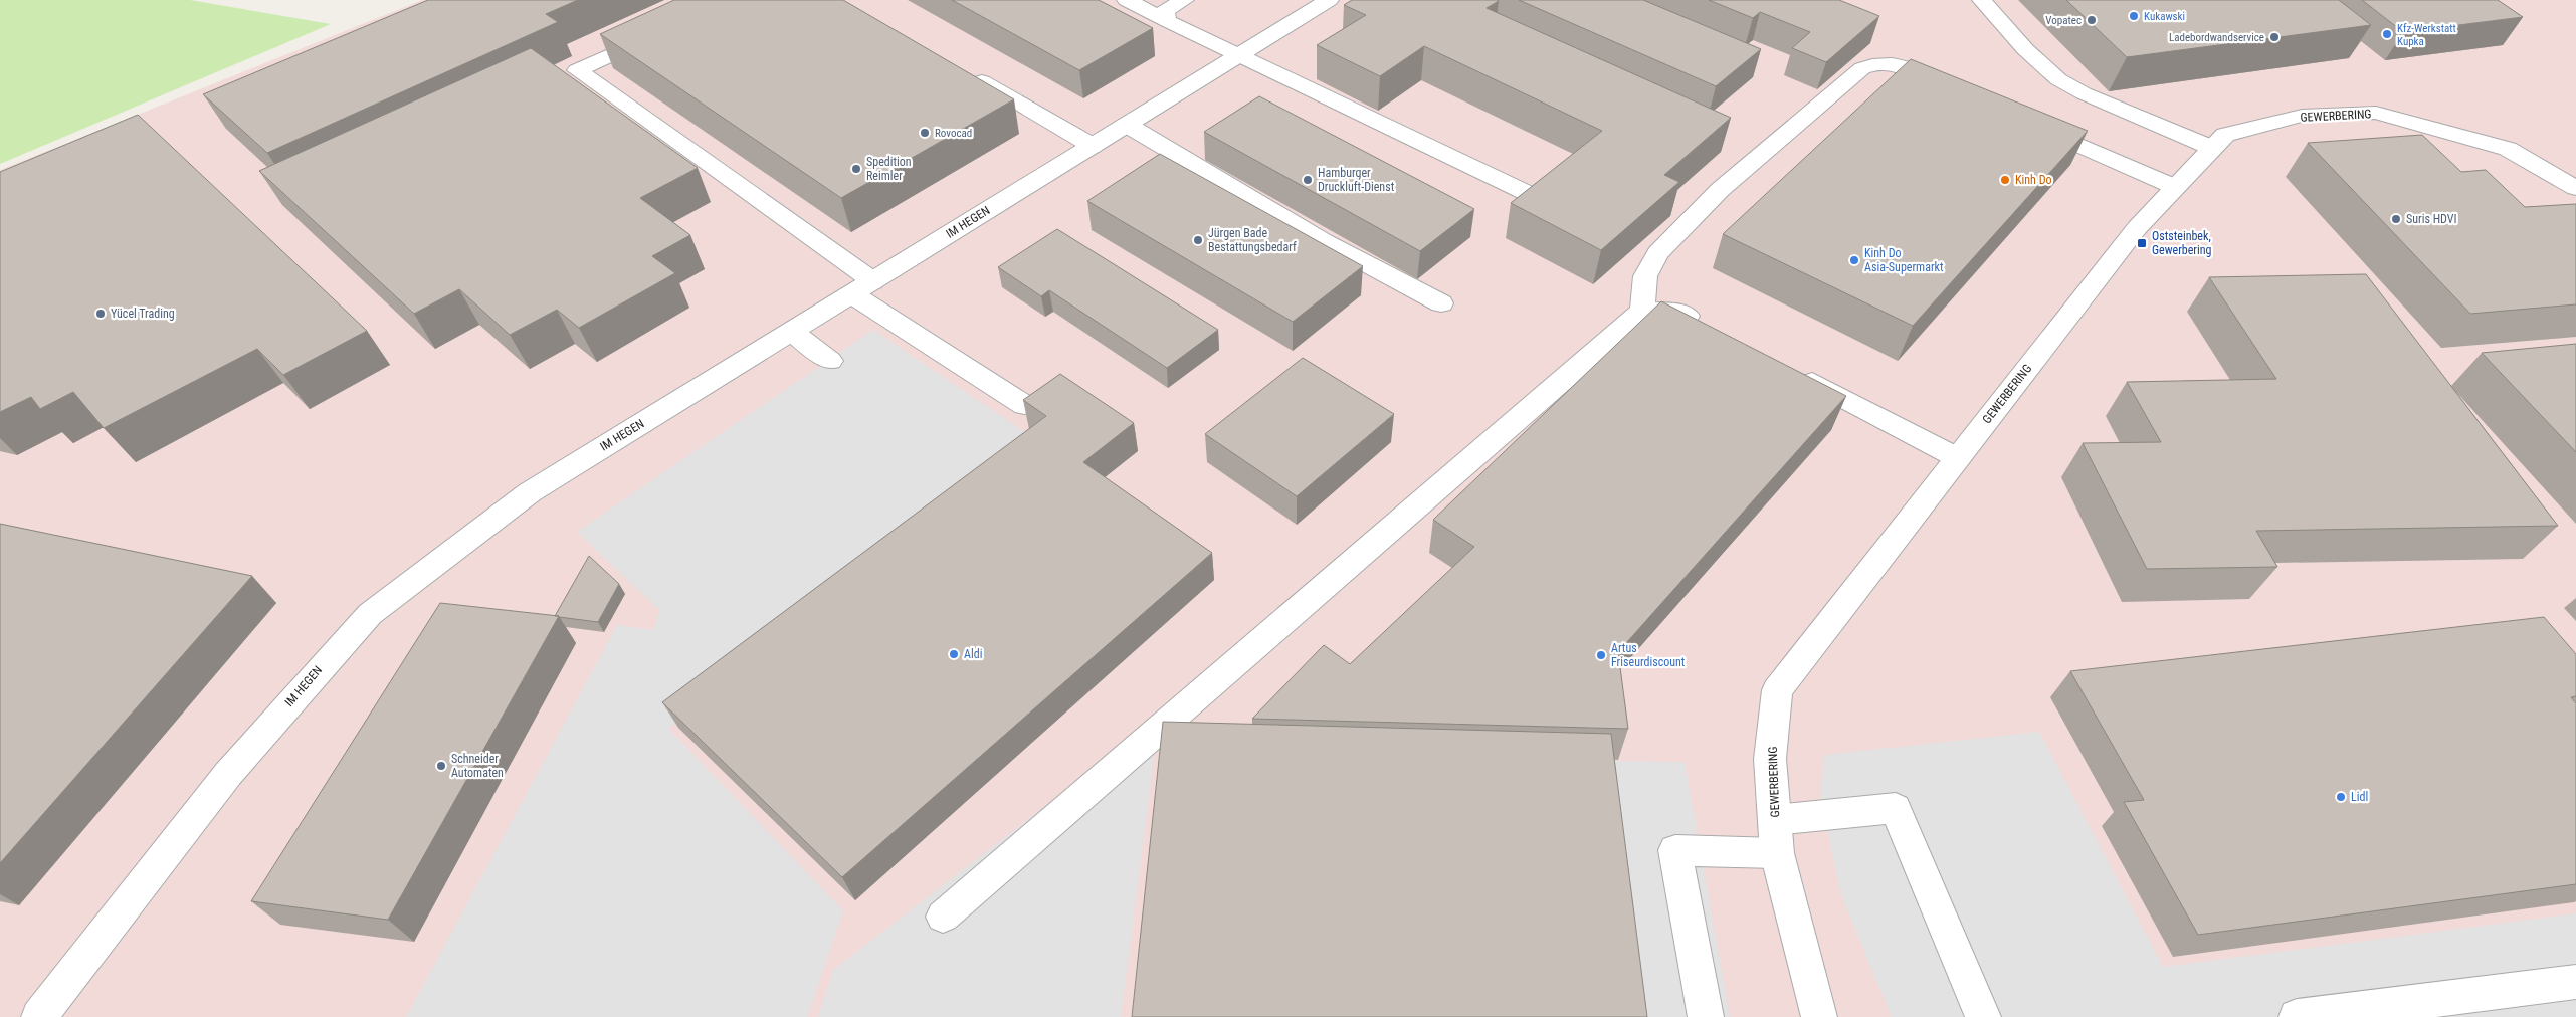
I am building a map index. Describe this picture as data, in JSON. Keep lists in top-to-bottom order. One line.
{"streets":{"street":["GEWERBERING","IM HEGEN"]},"places":{"other":["Kukawski","Vopatec","Kfz-Werkstatt Kupka","Ladebordwandservice","Rovocad","Spedition Reimler","Hamburger Druckluft-Dienst","Kinh Do","Suris HDVI","Jürgen Bade Bestattungsbedarf","Kinh Do Asia-Supermarkt","Yücel Trading","Aldi","Artus Friseurdiscount","Schneider Automaten","Lidl"],"transit":["Oststeinbek, Gewerbering"]}}
